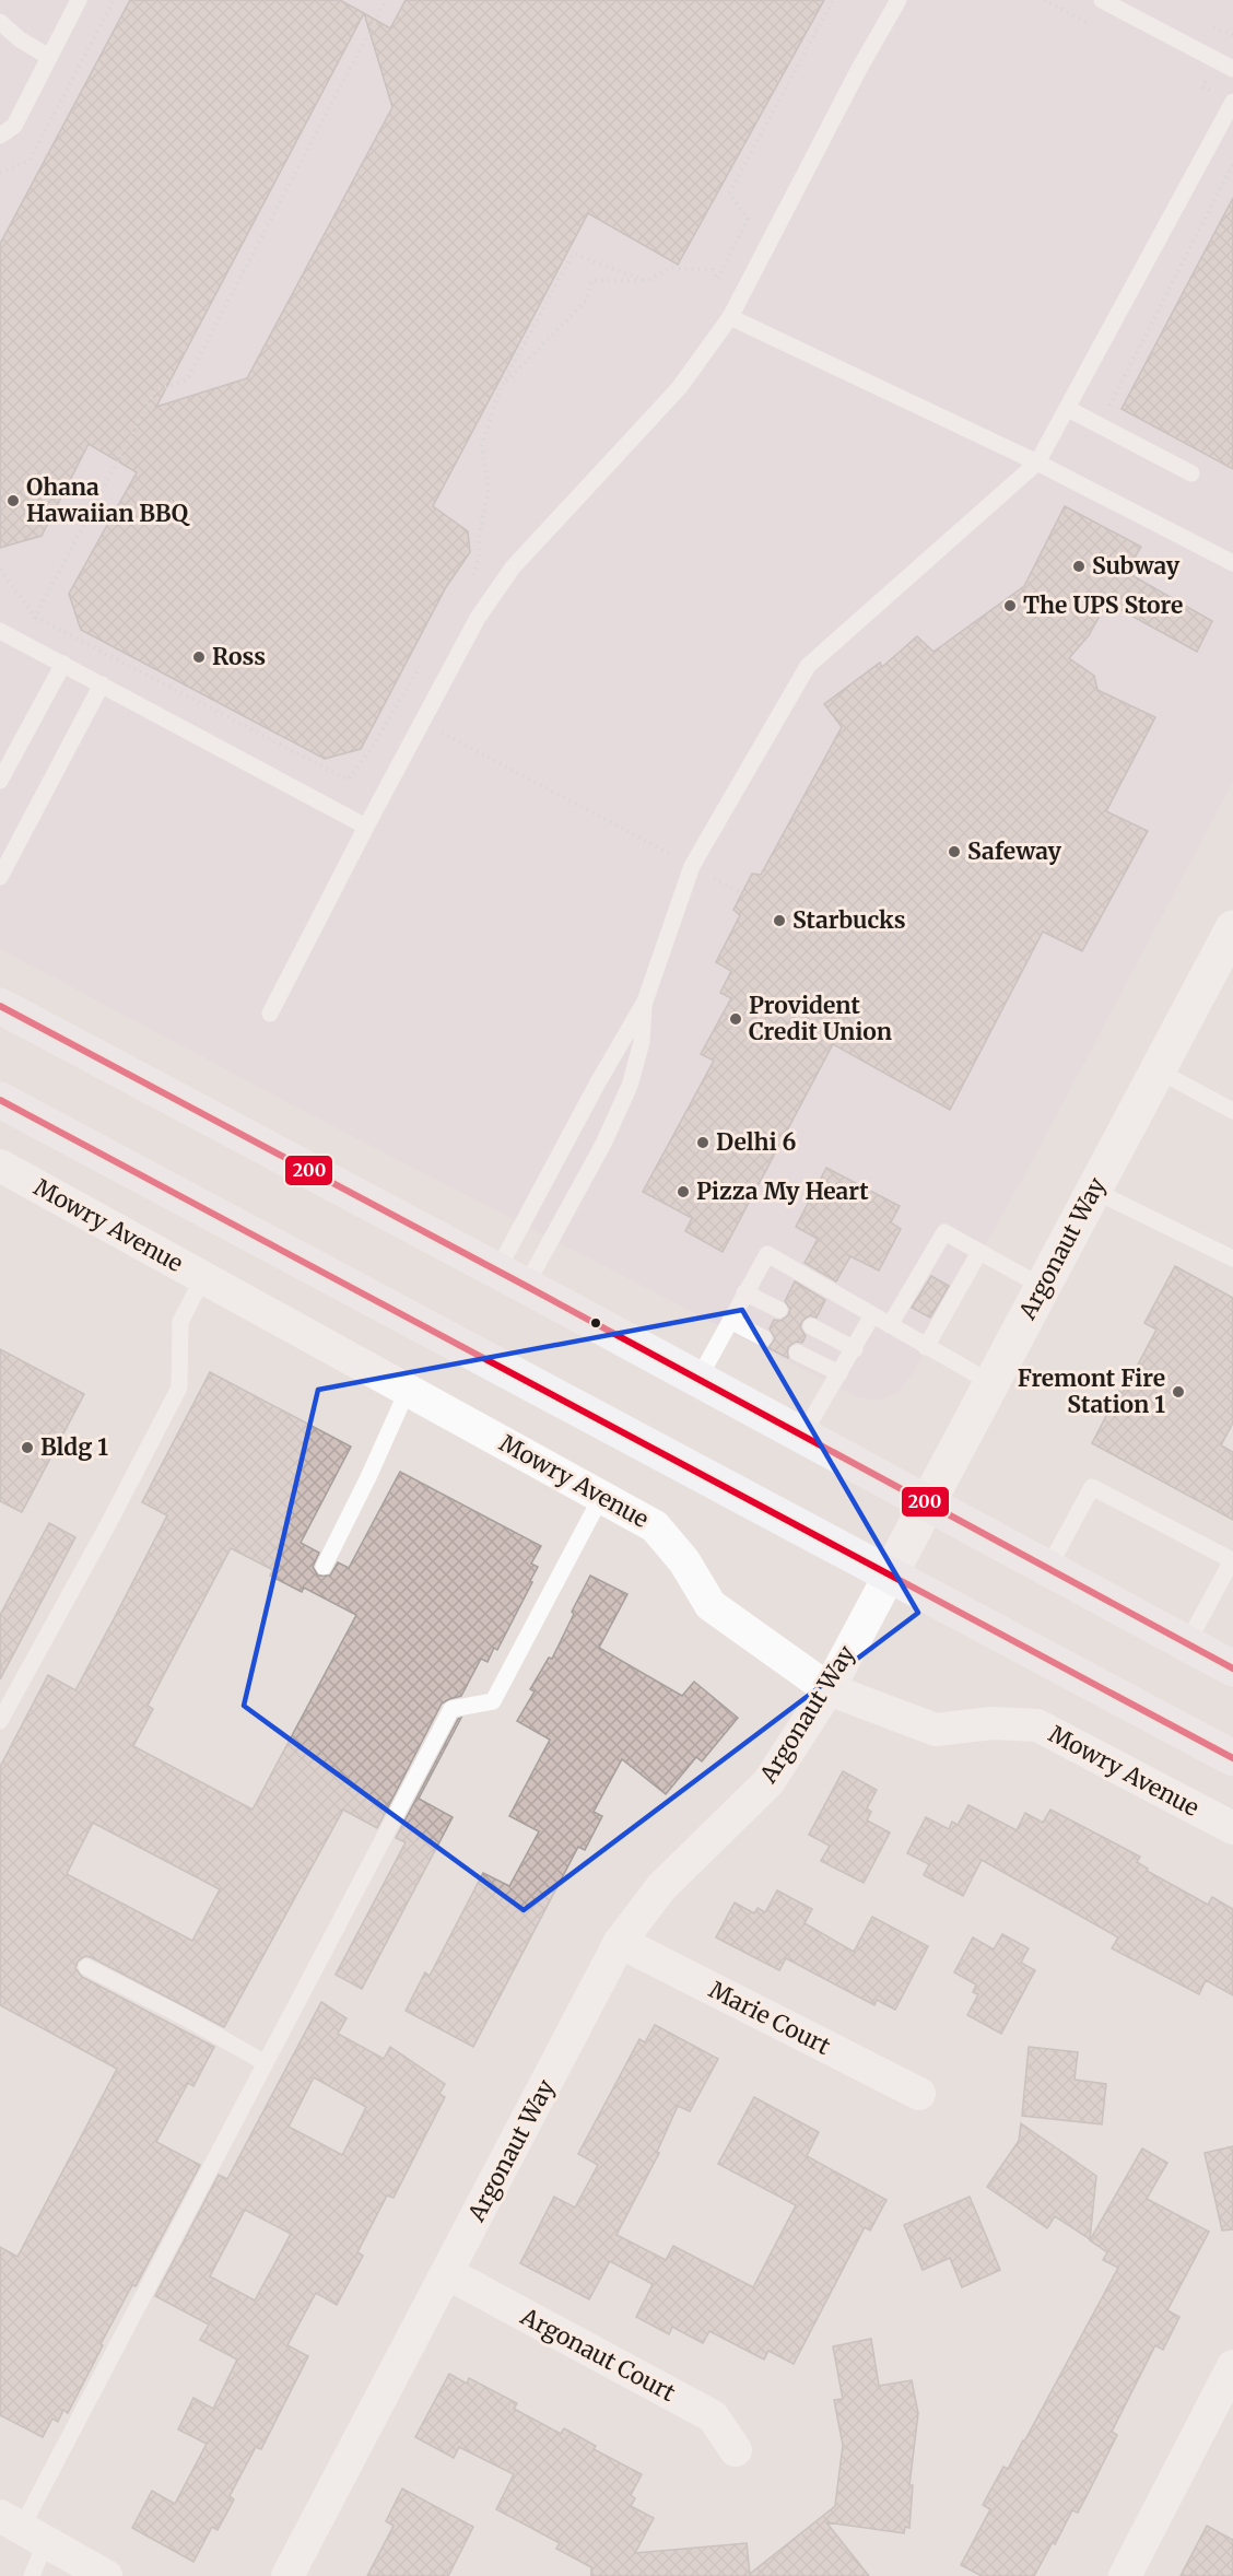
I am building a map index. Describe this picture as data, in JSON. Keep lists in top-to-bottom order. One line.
{"streets":{"street":["Mowry Avenue","Argonaut Way","Marie Court","Argonaut Court"]},"crossings":[["Mowry Avenue","Argonaut Way"],["Argonaut Way","Marie Court"],["Argonaut Way","Argonaut Court"]],"places":["Ohana Hawaiian BBQ","Subway","The UPS Store","Ross","Safeway","Starbucks","Provident Credit Union","Delhi 6","Pizza My Heart","Fremont Fire Station 1","Bldg 1"],"lines":["transit line 200"]}
